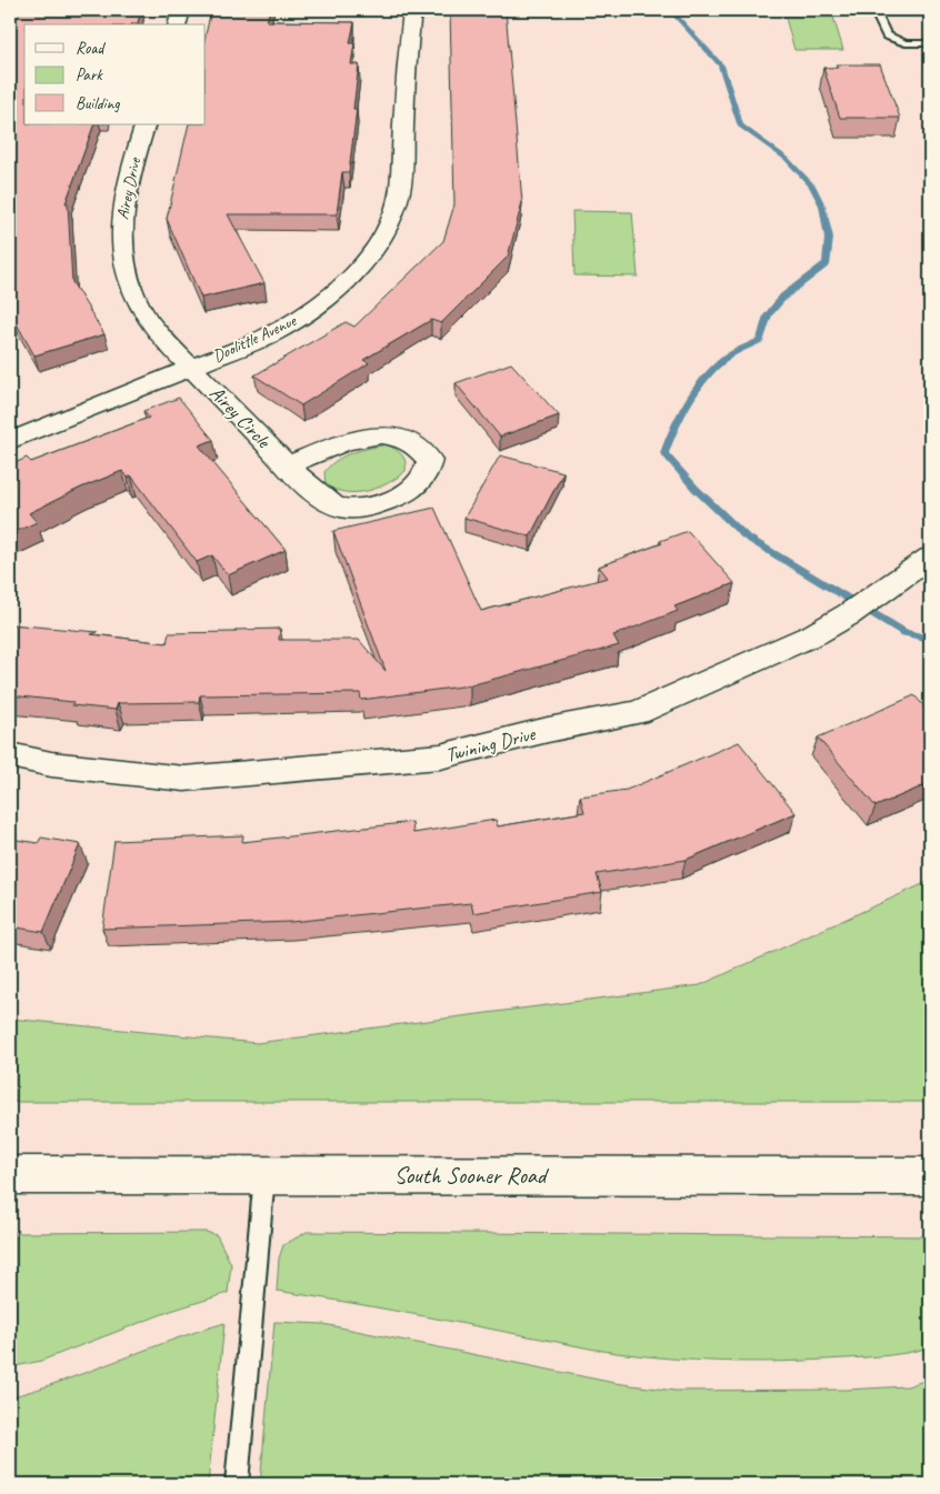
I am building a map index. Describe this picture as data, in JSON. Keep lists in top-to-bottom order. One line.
{"streets":{"street":["Airey Drive","Doolittle Avenue","Airey Circle","Twining Drive","South Sooner Road"]},"crossings":[["Airey Drive","Doolittle Avenue"],["Airey Drive","Airey Circle"],["Doolittle Avenue","Airey Circle"]],"legend":["Road","Park","Building"]}
